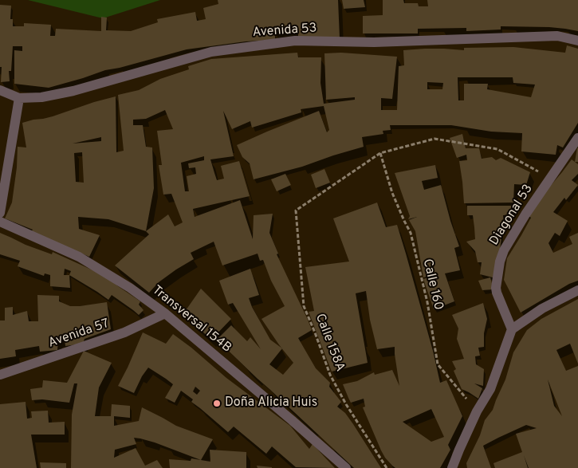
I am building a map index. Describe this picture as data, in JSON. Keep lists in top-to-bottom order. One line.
{"streets":{"lane":["Avenida 53","Diagonal 53","Transversal 154B","Avenida 57"],"path":["Calle 160","Calle 158A"]},"crossings":[["Calle 160","Calle 158A"],["Transversal 154B","Avenida 57"]],"places":["Doña Alicia Huis"]}
